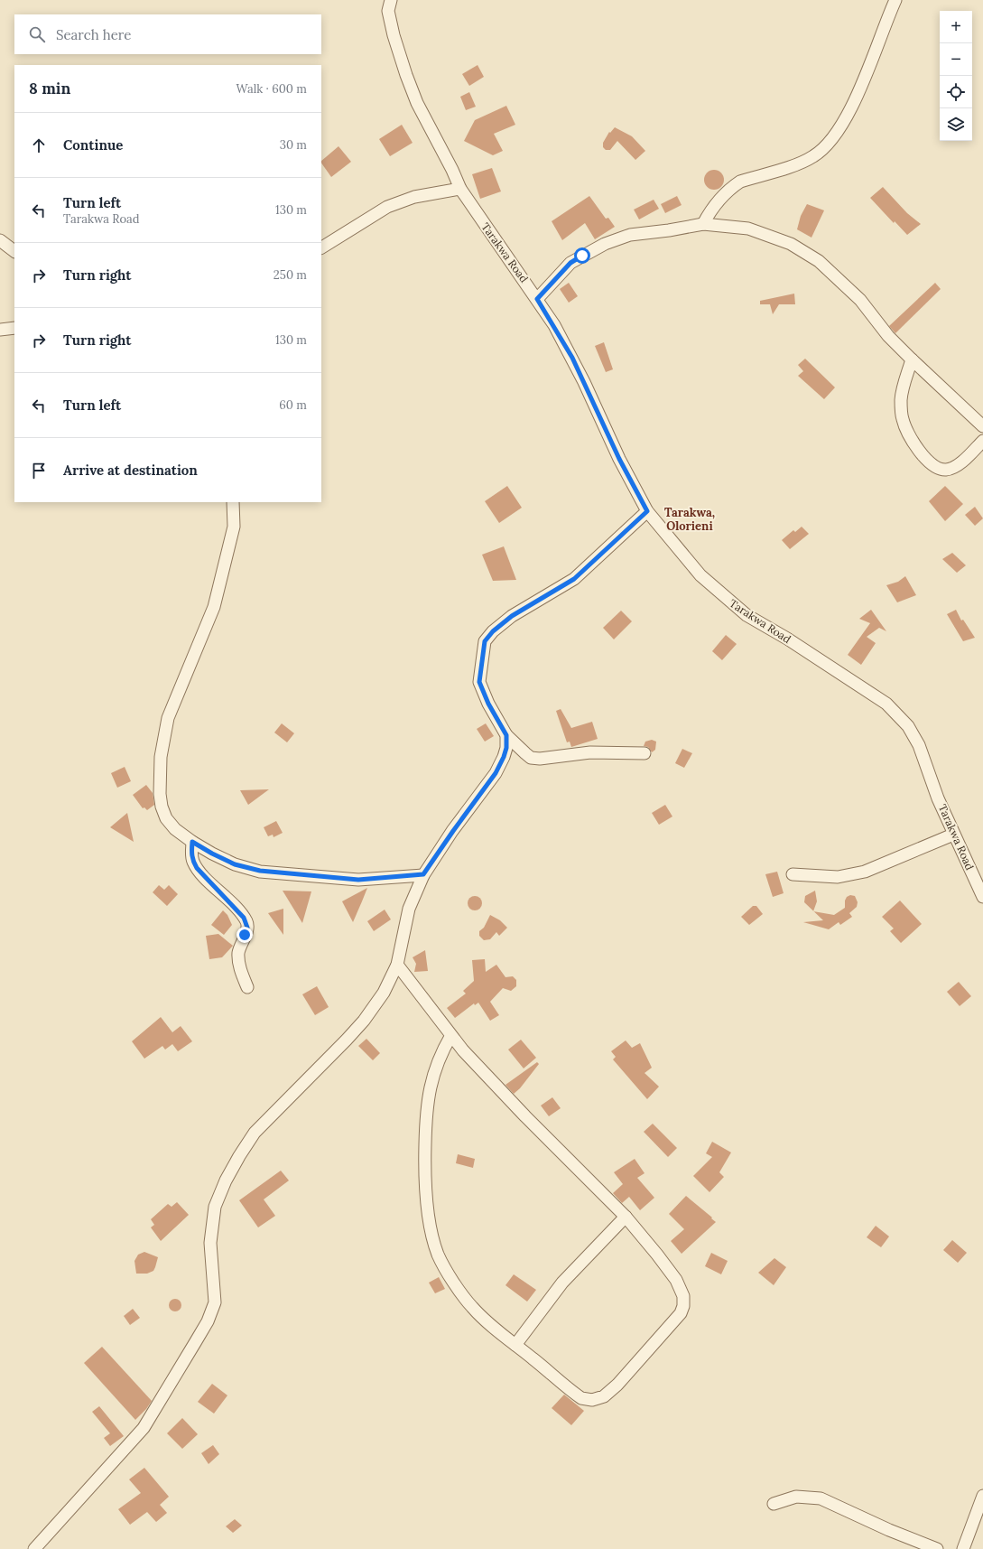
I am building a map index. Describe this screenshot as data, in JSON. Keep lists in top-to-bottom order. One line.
{"streets":{"street":["Tarakwa Road"]},"districts":["Tarakwa, Olorieni"],"page":{"map_buttons":["+","−"],"search":"Search here","heading":["8 min","Walk · 600 m"],"list":[["Continue","30 m"],["Turn left","Tarakwa Road","130 m"],["Turn right","250 m"],["Turn right","130 m"],["Turn left","60 m"],"Arrive at destination"]}}
